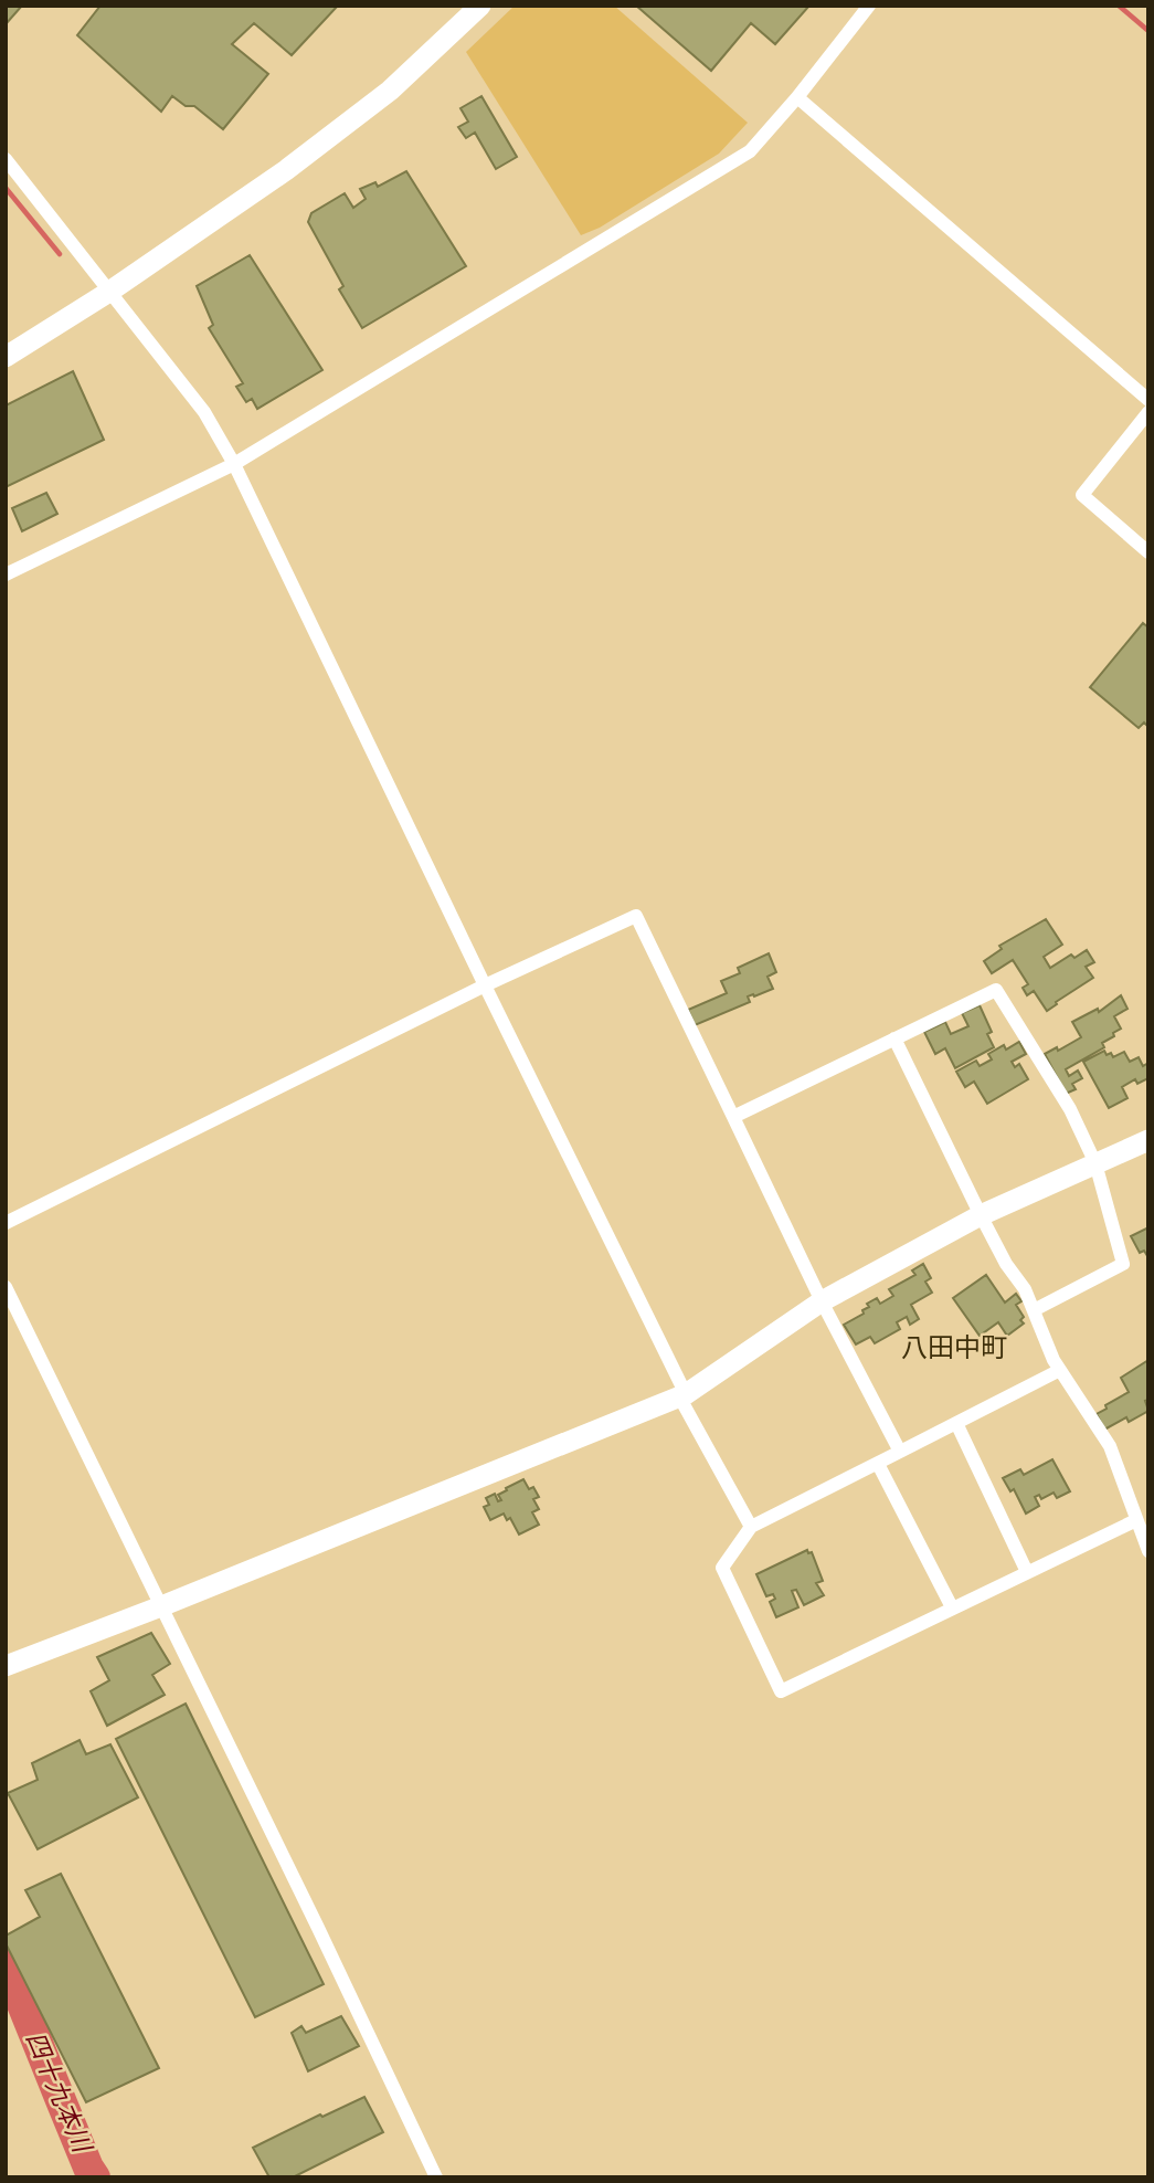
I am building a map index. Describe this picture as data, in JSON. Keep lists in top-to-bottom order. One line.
{"districts":["八田中町"],"water":["四十九本川"]}
